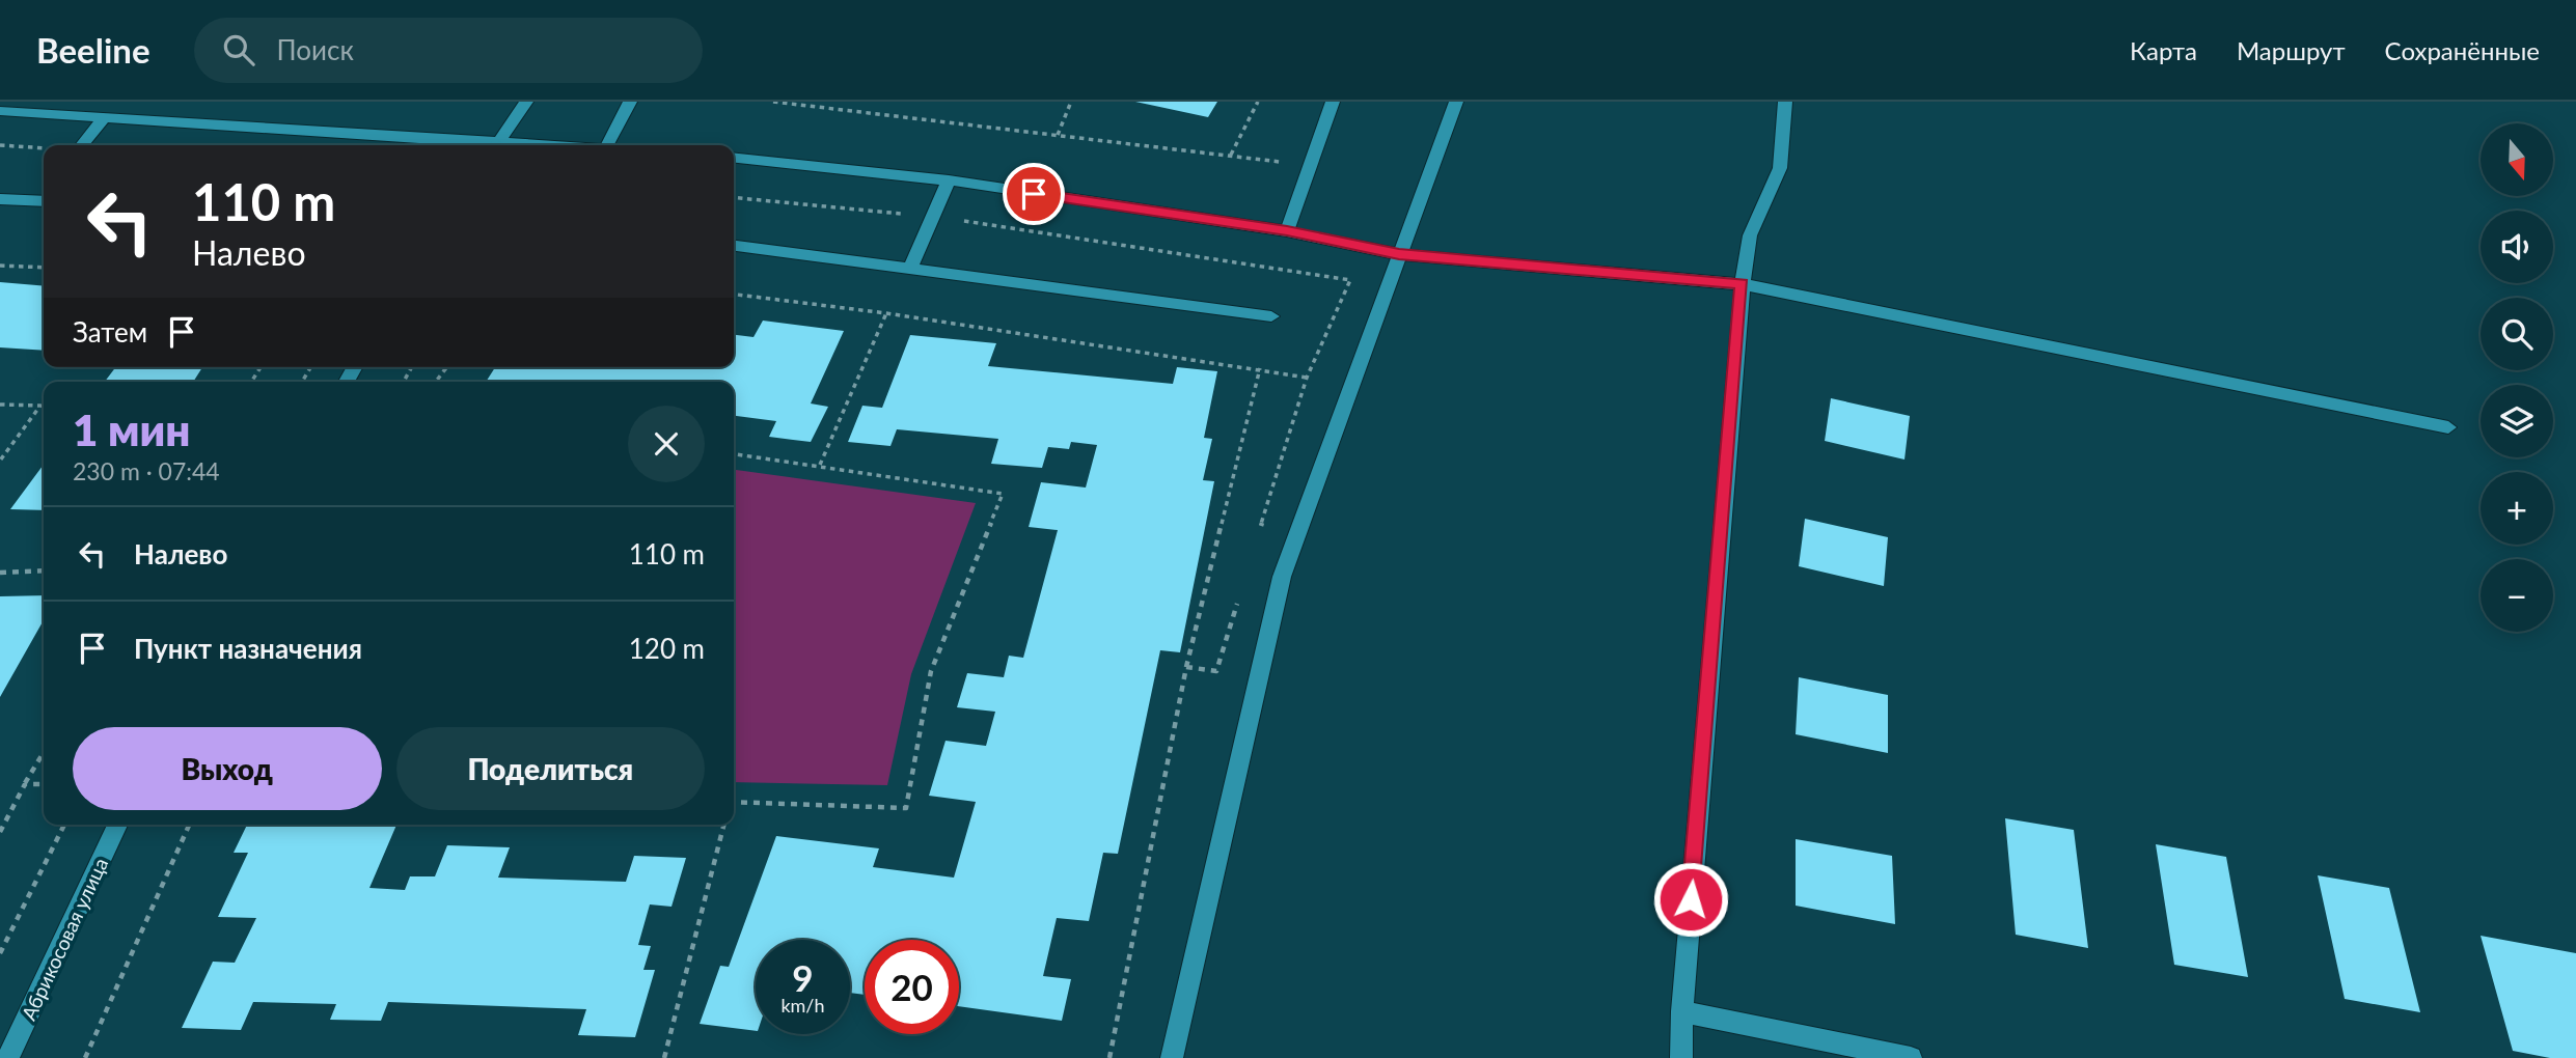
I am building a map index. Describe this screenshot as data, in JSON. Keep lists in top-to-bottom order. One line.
{"streets":{"street":["Абрикосовая улица"]},"north":"bottom","page":{"header":"Beeline","search":"Поиск","nav":["Карта","Маршрут","Сохранённые"],"map_buttons":["+","−"],"turn":["110 m","Налево"],"then":"Затем","heading":["1 мин","230 m · 07:44"],"list":[{"name":"Налево","value":"110 m"},{"name":"Пункт назначения","value":"120 m"}],"buttons":["Выход","Поделиться"],"speed":"9 km/h","limit":"20"}}
